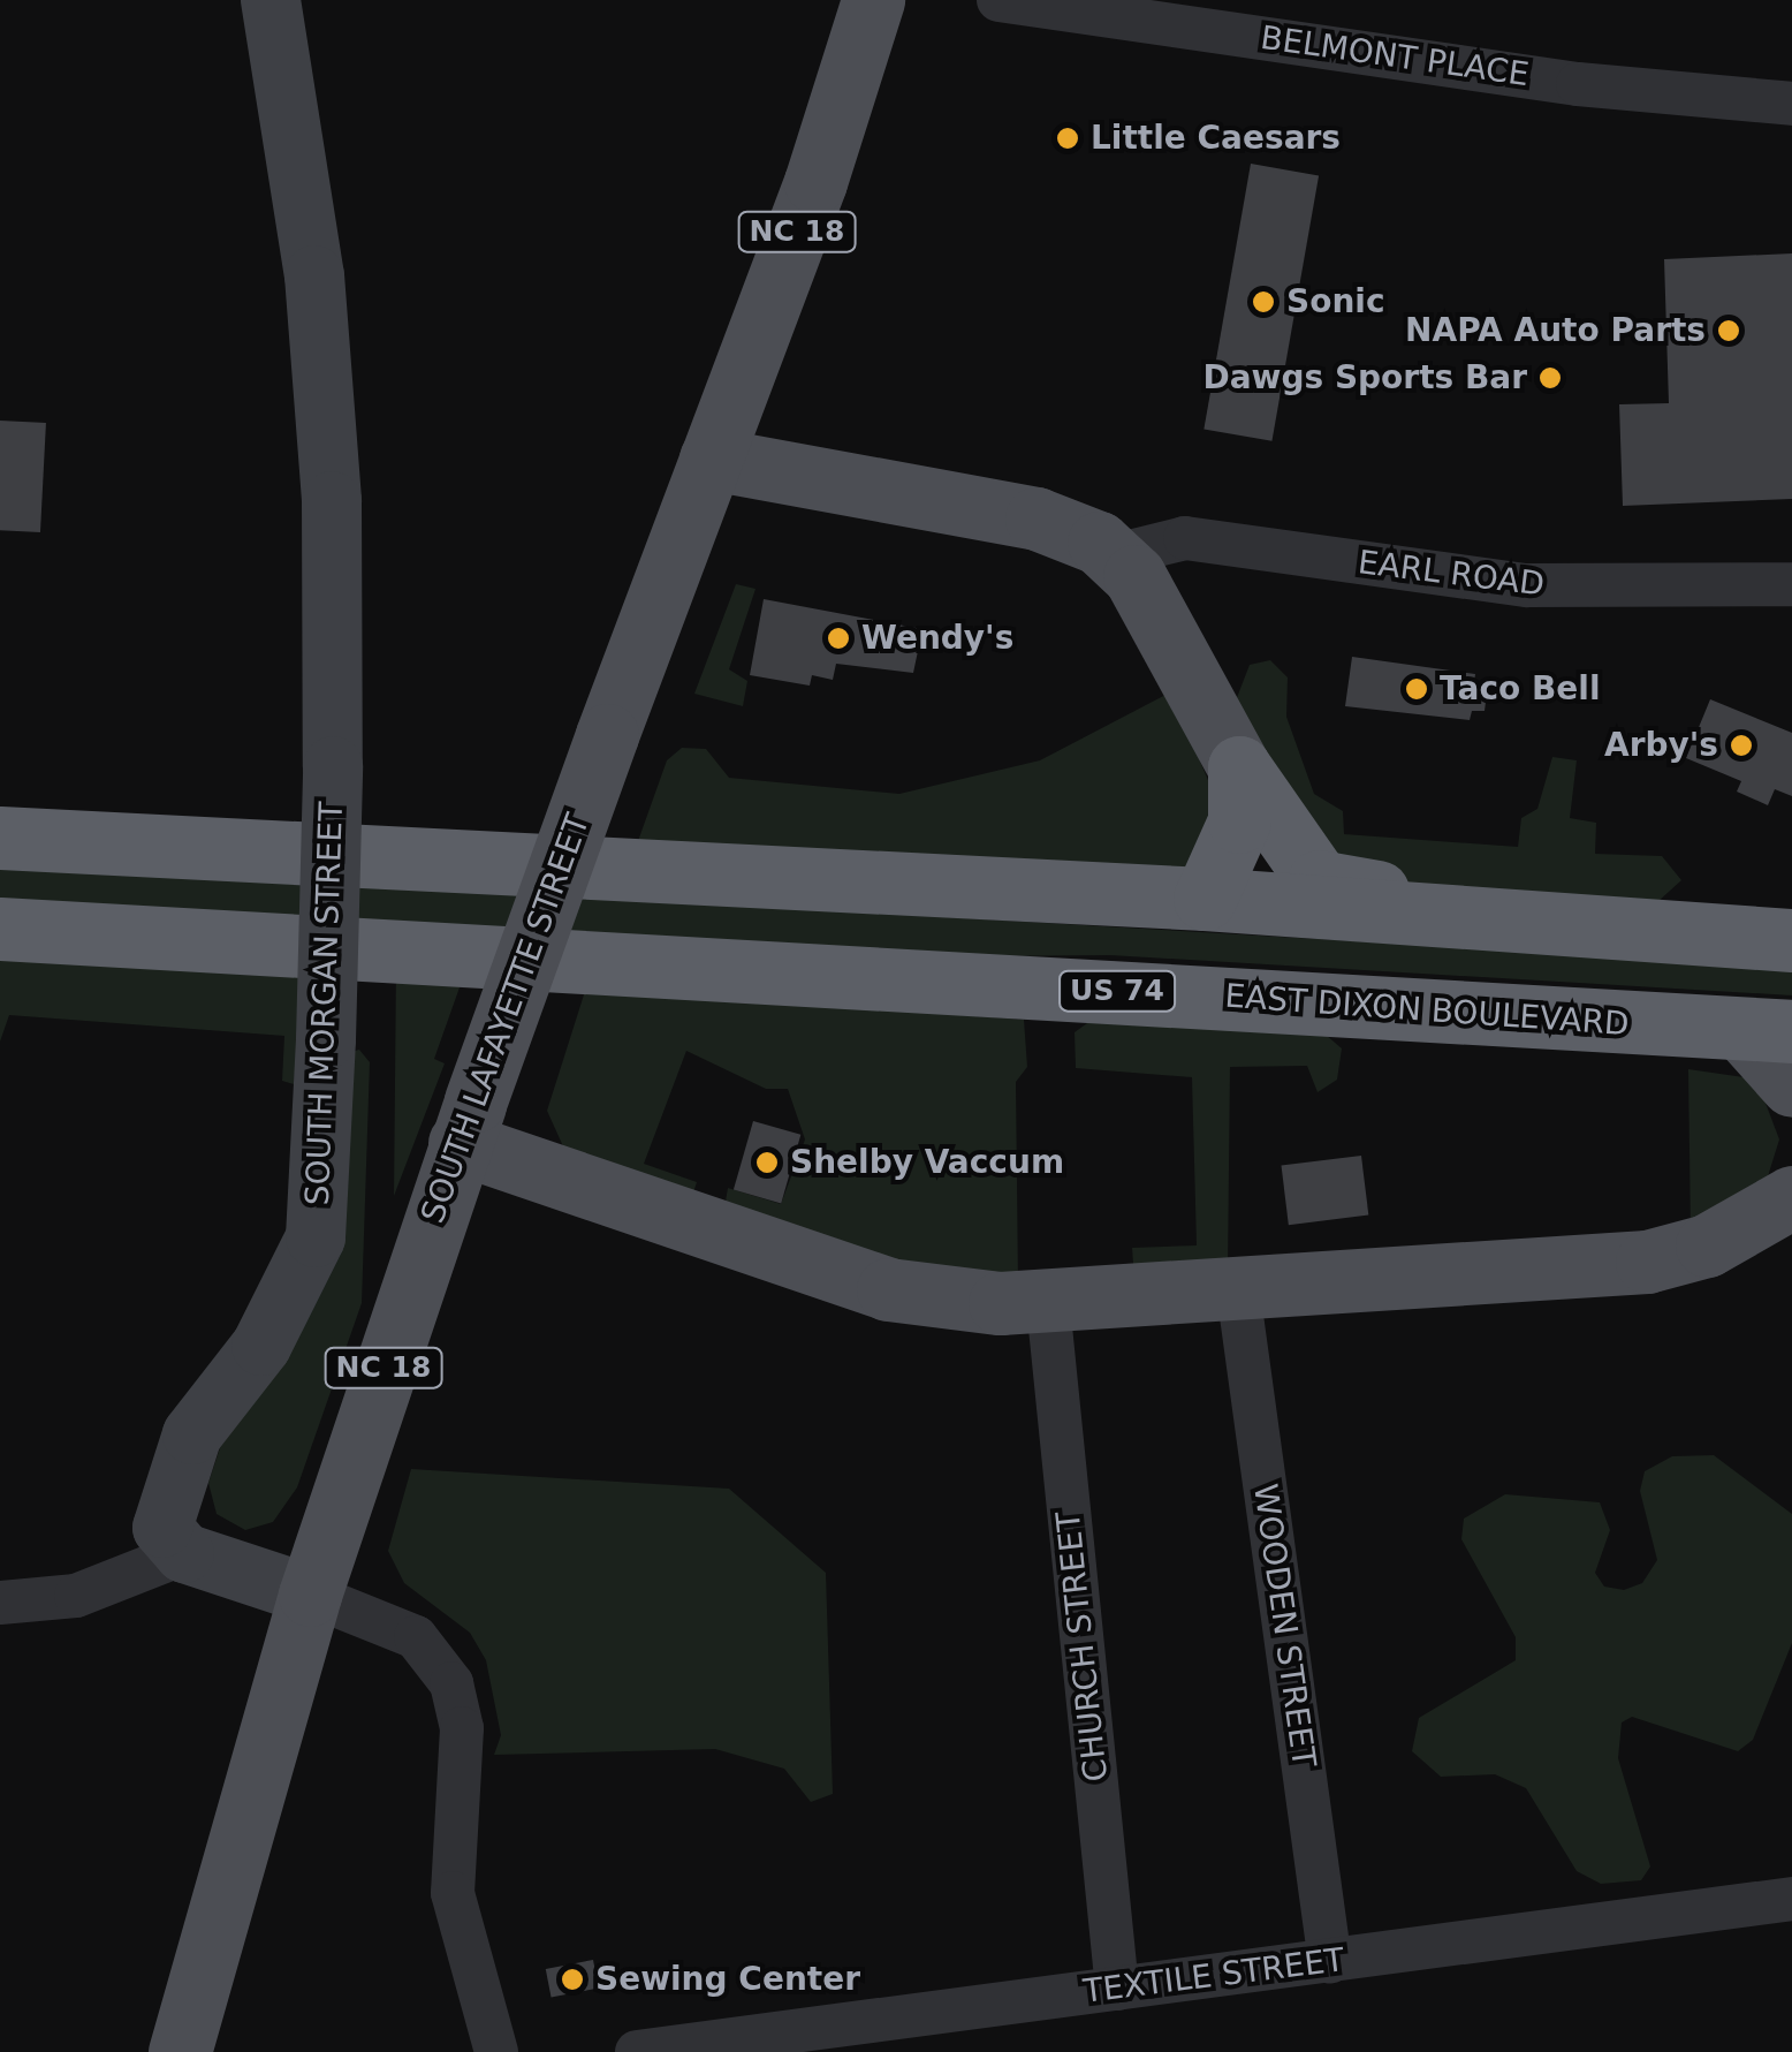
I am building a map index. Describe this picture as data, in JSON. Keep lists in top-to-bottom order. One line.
{"streets":{"highway":["US 74","EAST DIXON BOULEVARD"],"main road":["NC 18","SOUTH LAFAYETTE STREET"],"street":["BELMONT PLACE","EARL ROAD","SOUTH MORGAN STREET","WOODEN STREET","CHURCH STREET","TEXTILE STREET"]},"crossings":[["WOODEN STREET","TEXTILE STREET"],["CHURCH STREET","TEXTILE STREET"]],"places":["Little Caesars","Sonic","NAPA Auto Parts","Dawgs Sports Bar","Wendy's","Taco Bell","Arby's","Shelby Vaccum","Sewing Center"]}
